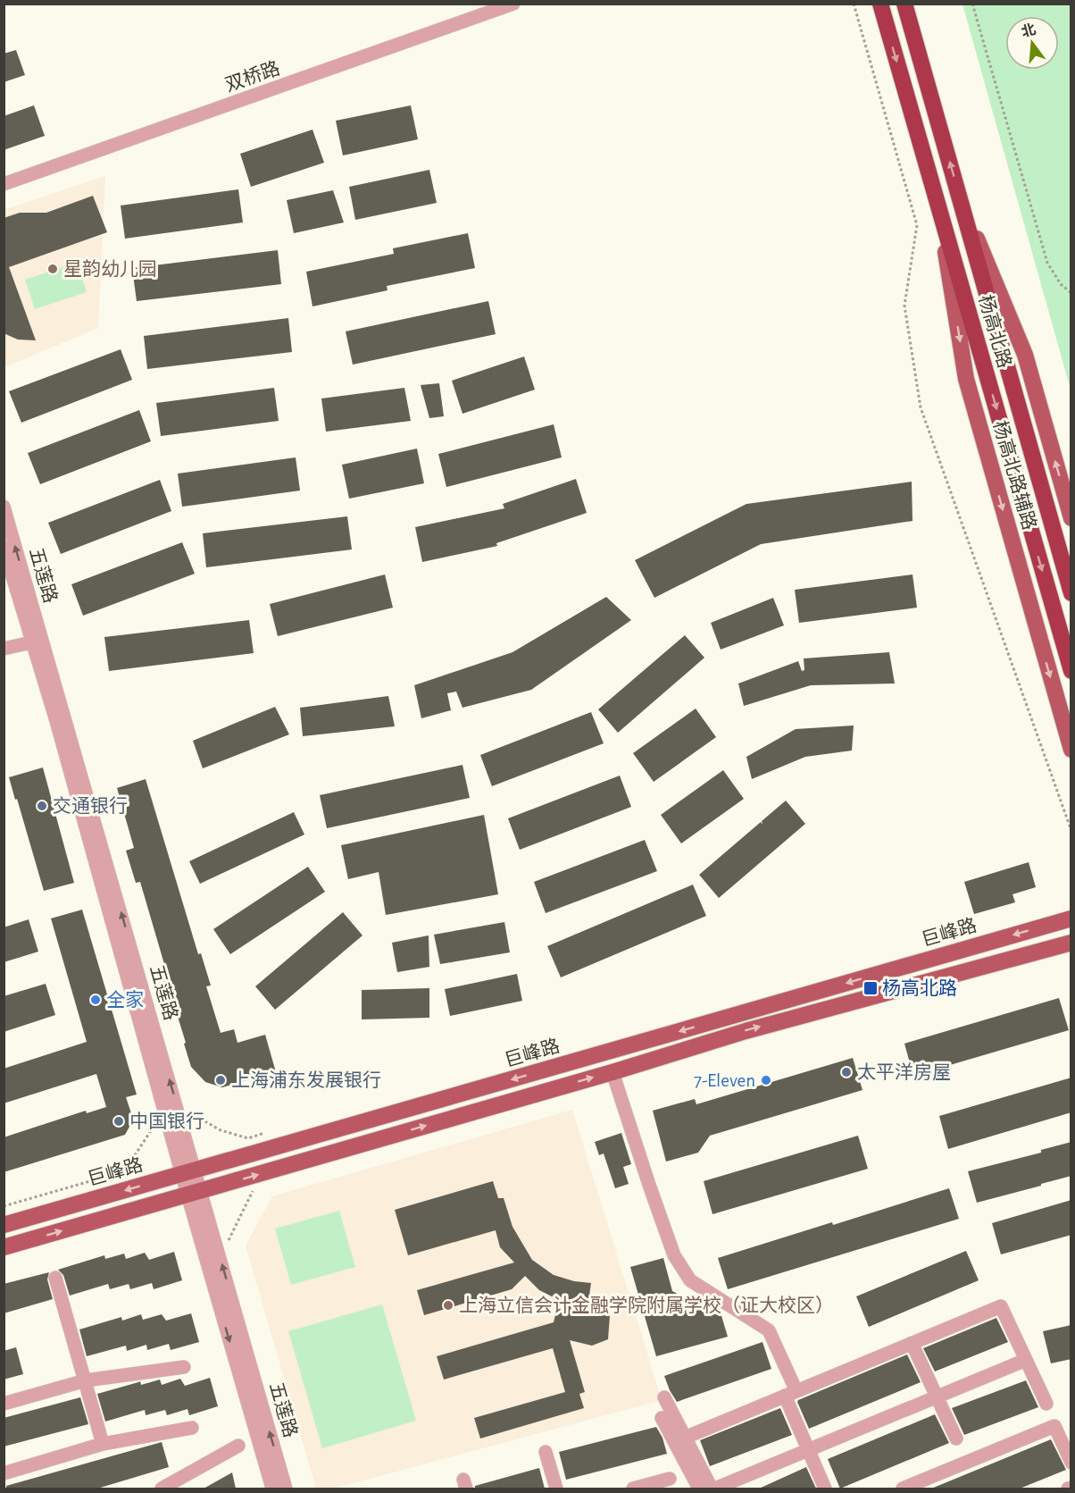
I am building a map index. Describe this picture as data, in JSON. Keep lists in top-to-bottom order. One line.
{"streets":{"highway":["杨高北路"],"main road":["杨高北路辅路","巨峰路"],"street":["双桥路","五莲路"]},"crossings":[["杨高北路","杨高北路辅路"],["五莲路","巨峰路"]],"places":{"other":["星韵幼儿园","交通银行","全家","太平洋房屋","上海浦东发展银行","7-Eleven","中国银行","上海立信会计金融学院附属学校（证大校区）"],"transit":["杨高北路"]},"north":"top"}
